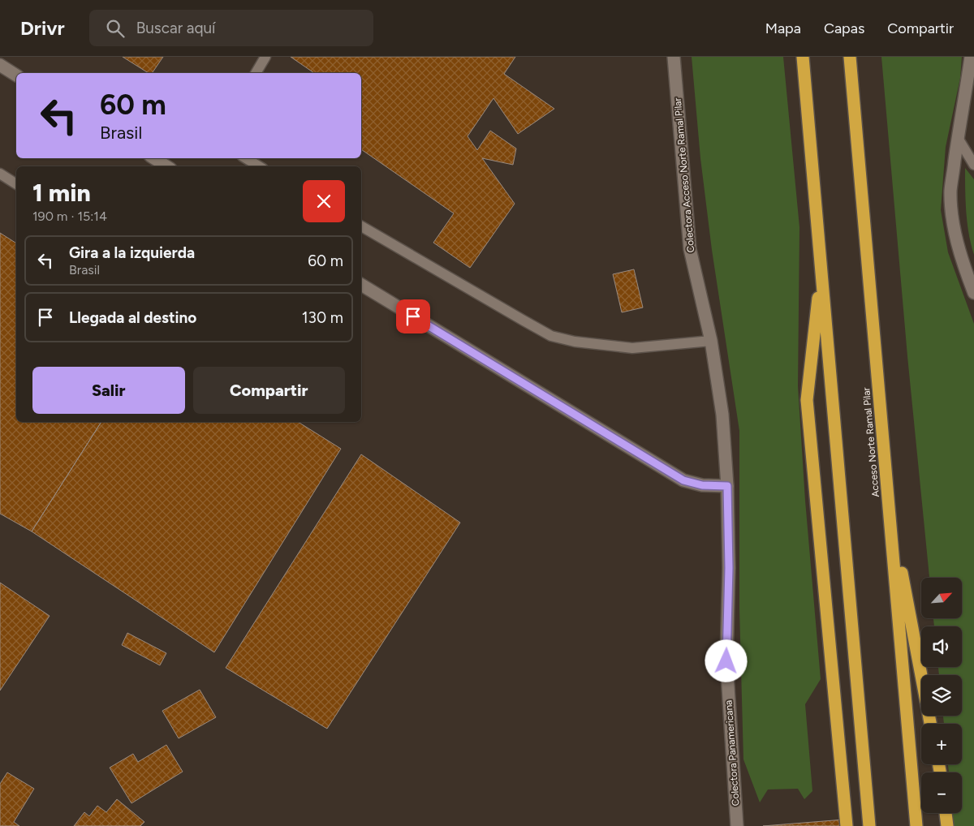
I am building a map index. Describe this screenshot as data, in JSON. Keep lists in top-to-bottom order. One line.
{"streets":{"highway":["Acceso Norte Ramal Pilar"],"street":["Colectora Acceso Norte Ramal Pilar","Colectora Panamericana"]},"crossings":[["Colectora Acceso Norte Ramal Pilar","Colectora Panamericana"]],"north":"top right","page":{"header":"Drivr","search":"Buscar aquí","nav":["Mapa","Capas","Compartir"],"turn":["60 m","Brasil"],"heading":["1 min","190 m · 15:14"],"list":[{"name":"Gira a la izquierda","note":"Brasil","value":"60 m"},{"name":"Llegada al destino","value":"130 m"}],"buttons":["Salir","Compartir"],"map_buttons":["+","−"]}}
